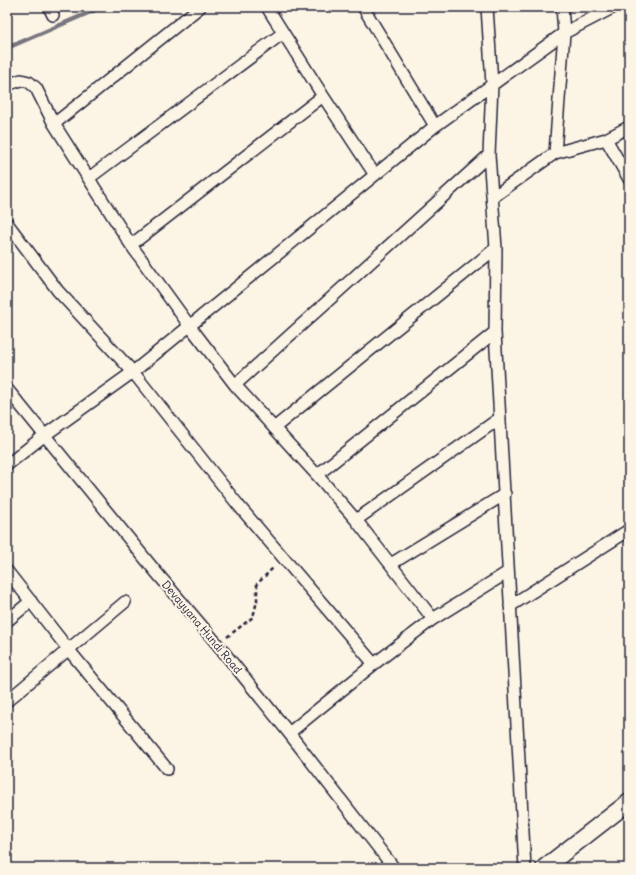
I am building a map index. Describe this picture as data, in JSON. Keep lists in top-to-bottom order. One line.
{"streets":{"street":["Devayyana Hundi Road"]}}
